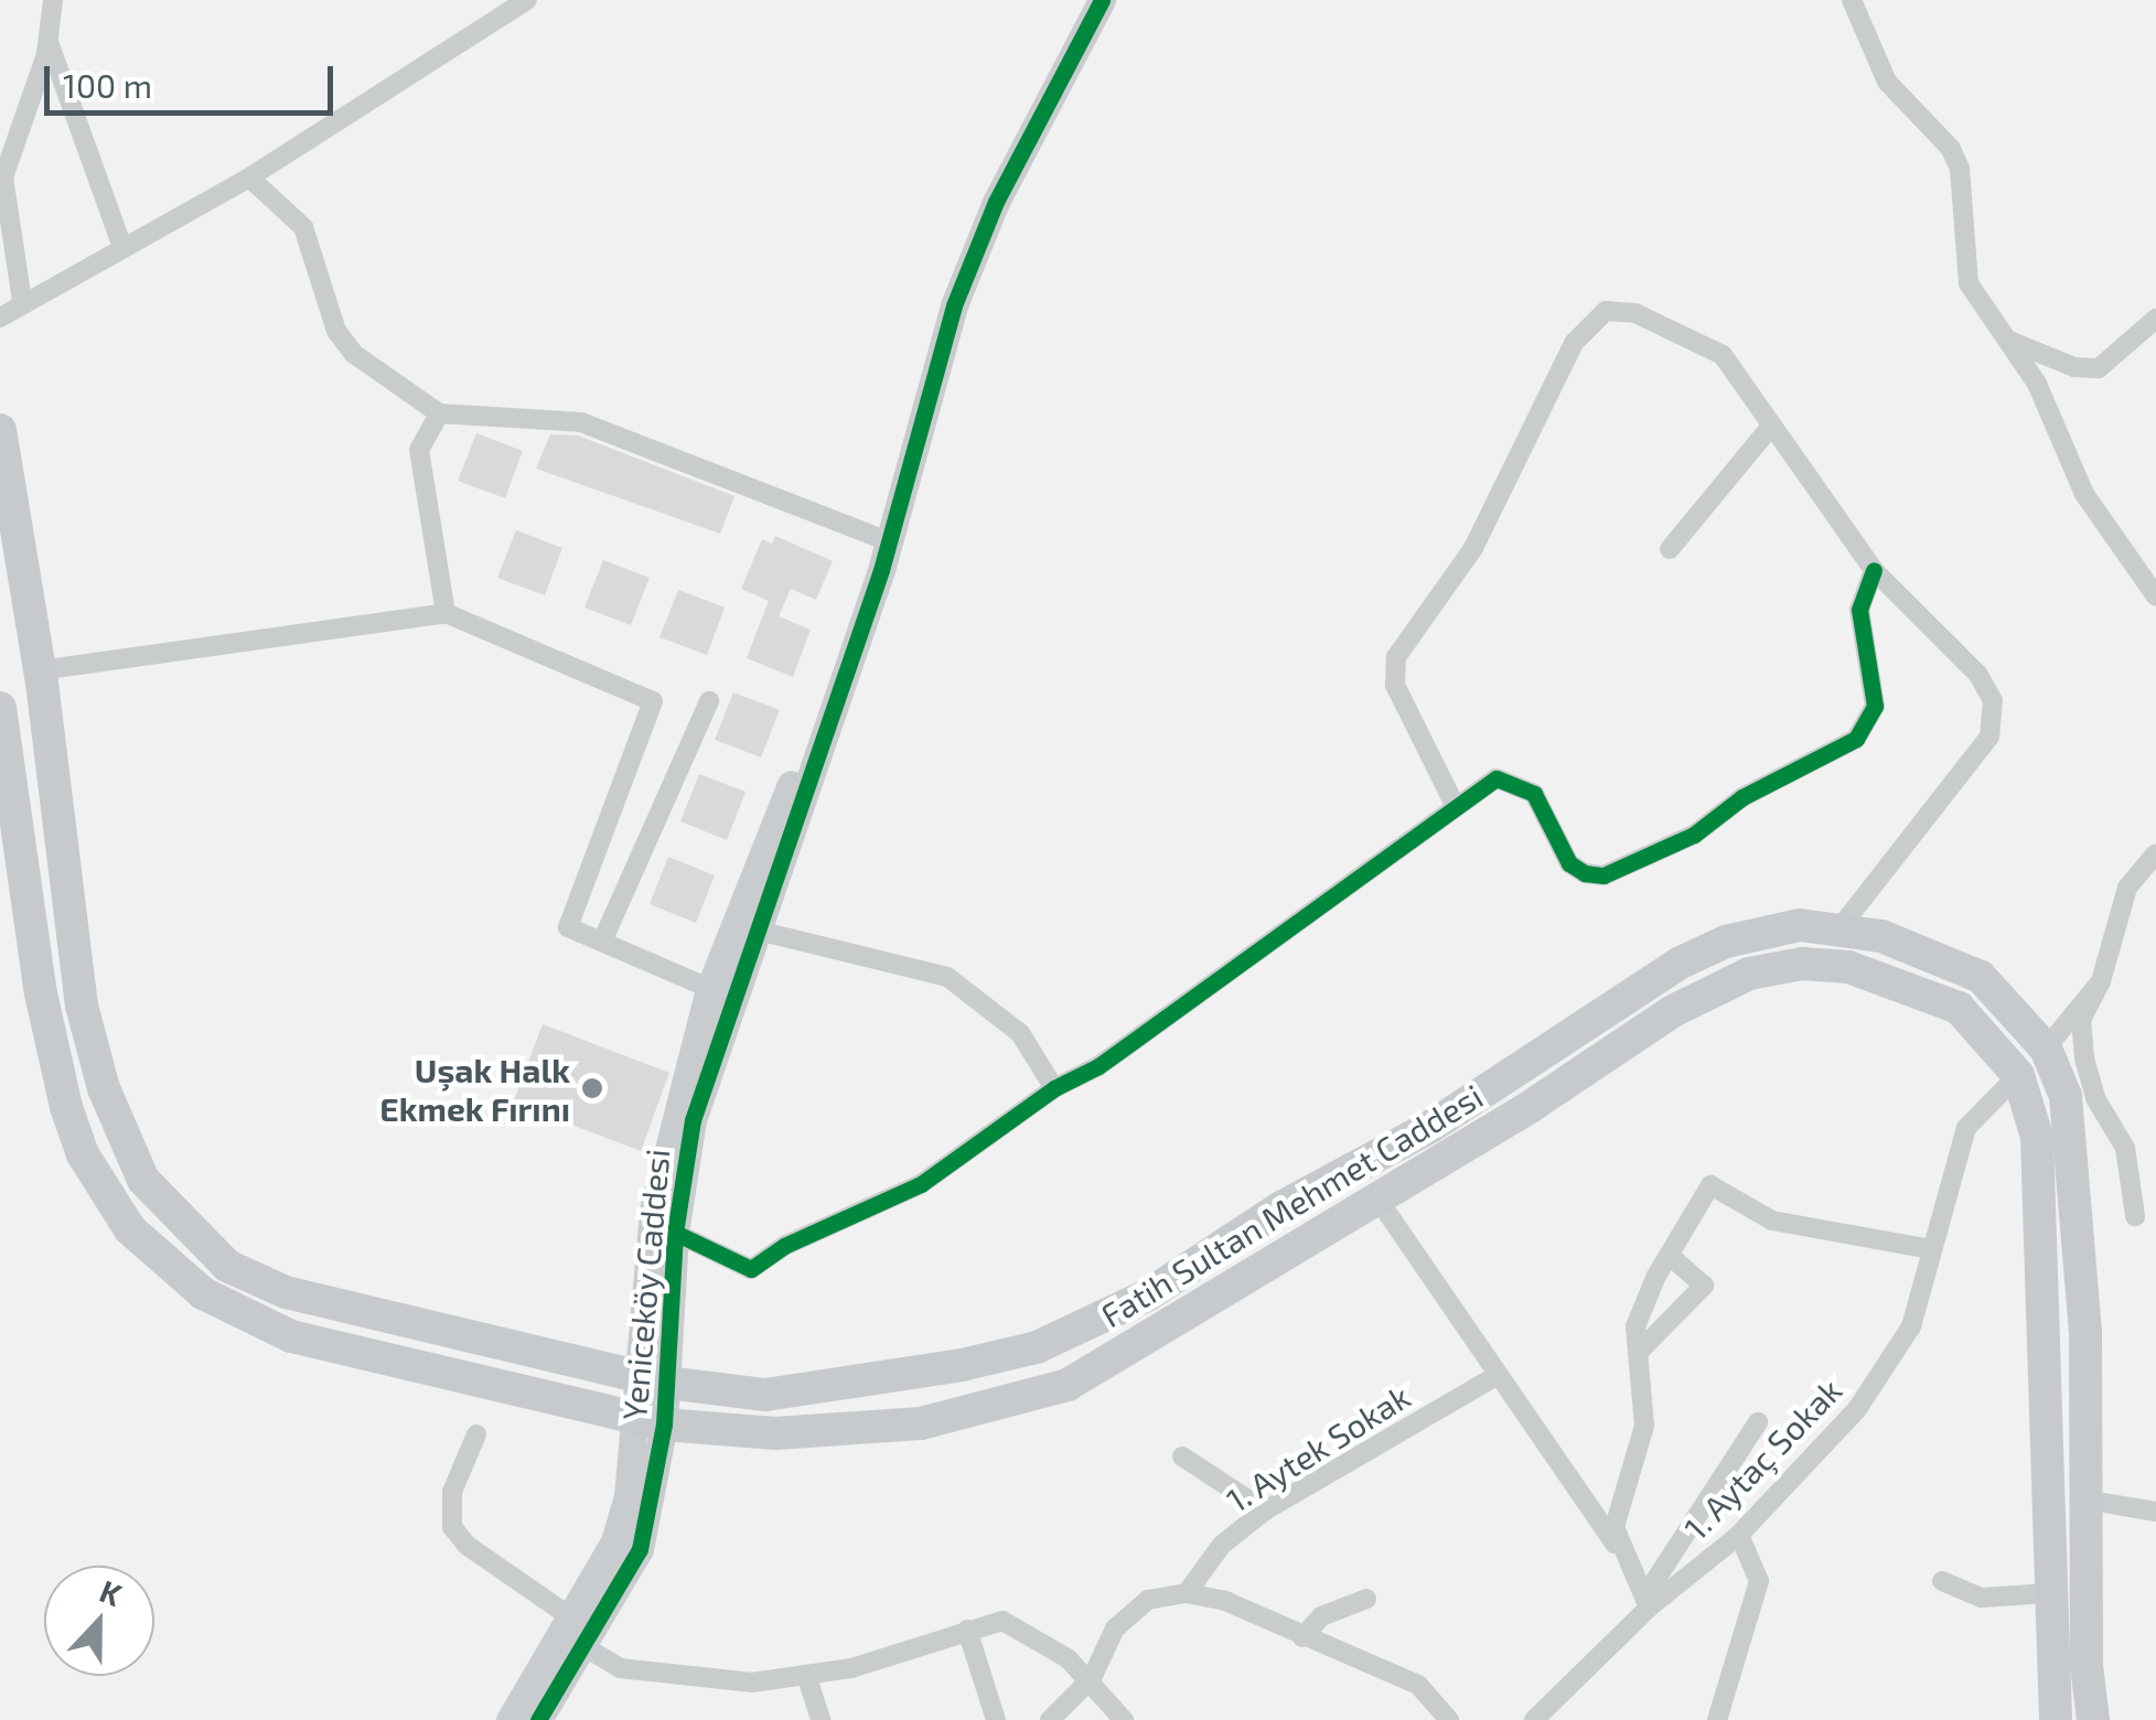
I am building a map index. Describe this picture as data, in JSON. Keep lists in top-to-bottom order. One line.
{"streets":{"main road":["Fatih Sultan Mehmet Caddesi"],"street":["Yeniceköy Caddesi","1. Aytek Sokak","1. Aytaç Sokak"]},"crossings":[["Fatih Sultan Mehmet Caddesi","Yeniceköy Caddesi"],["Fatih Sultan Mehmet Caddesi","1. Aytaç Sokak"]],"places":["Uşak Halk Ekmek Fırını"],"scale_bar":"100 m","north":"top"}
